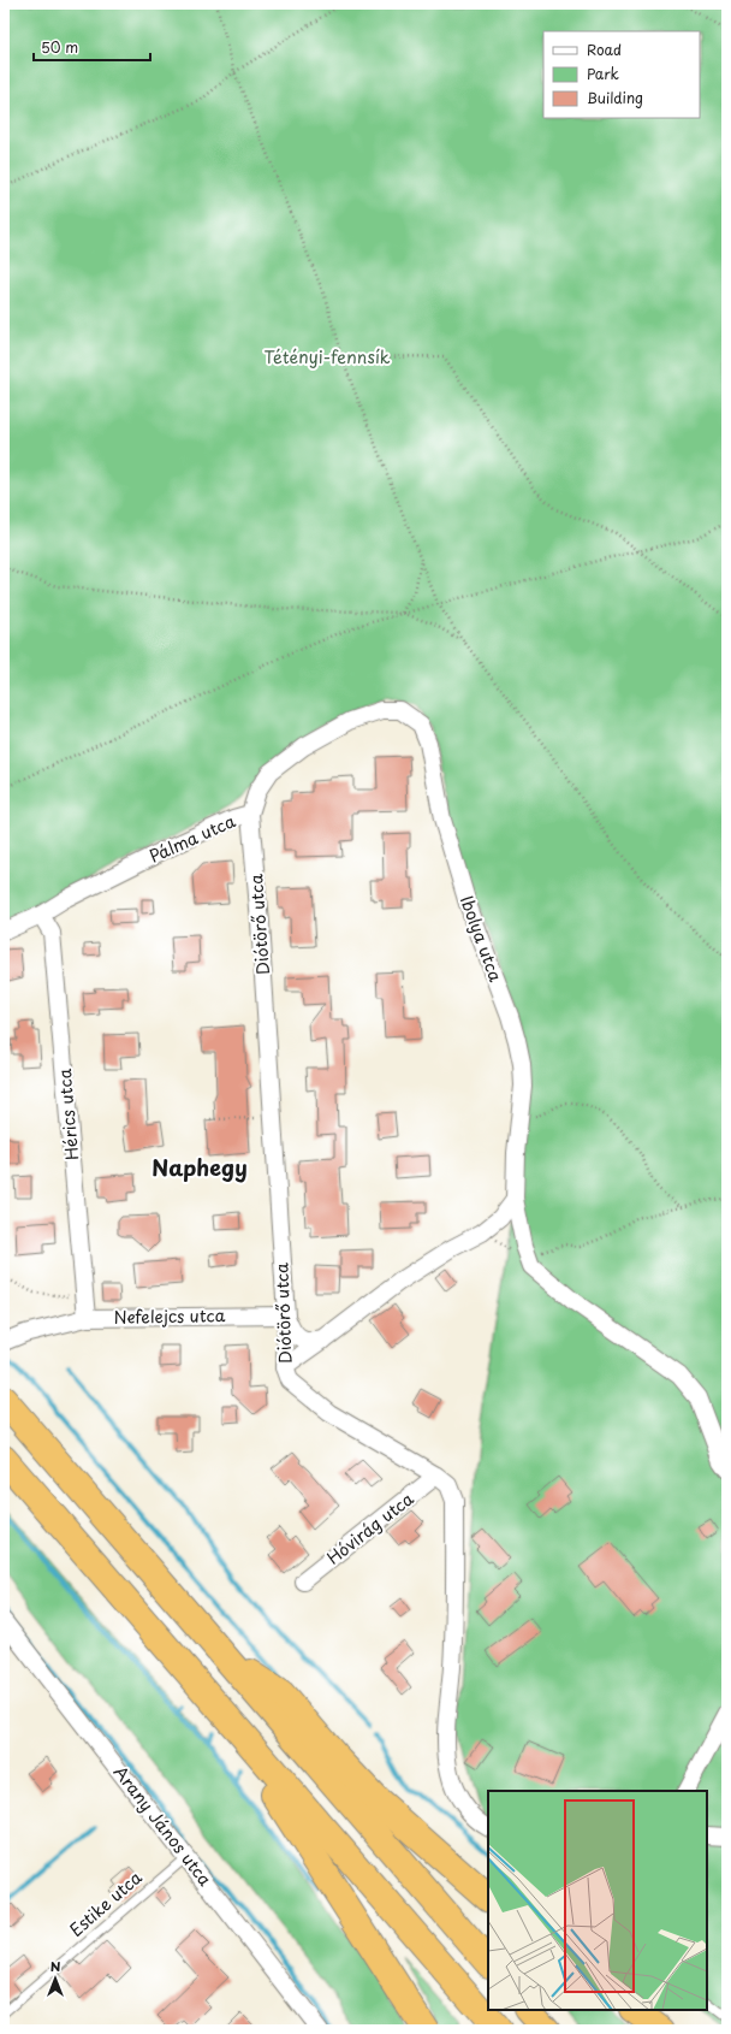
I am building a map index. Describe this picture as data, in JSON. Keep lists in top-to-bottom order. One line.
{"streets":{"street":["Pálma utca","Diótörő utca","Ibolya utca","Hérics utca","Nefelejcs utca","Hóvirág utca","Arany János utca"],"lane":["Estike utca"]},"crossings":[["Pálma utca","Diótörő utca"],["Pálma utca","Ibolya utca"],["Pálma utca","Hérics utca"],["Diótörő utca","Nefelejcs utca"],["Diótörő utca","Hóvirág utca"],["Hérics utca","Nefelejcs utca"],["Arany János utca","Estike utca"]],"districts":["Naphegy"],"parks":["Tétényi-fennsík"],"legend":["Road","Park","Building"],"scale_bar":"50 m","north":"top"}
